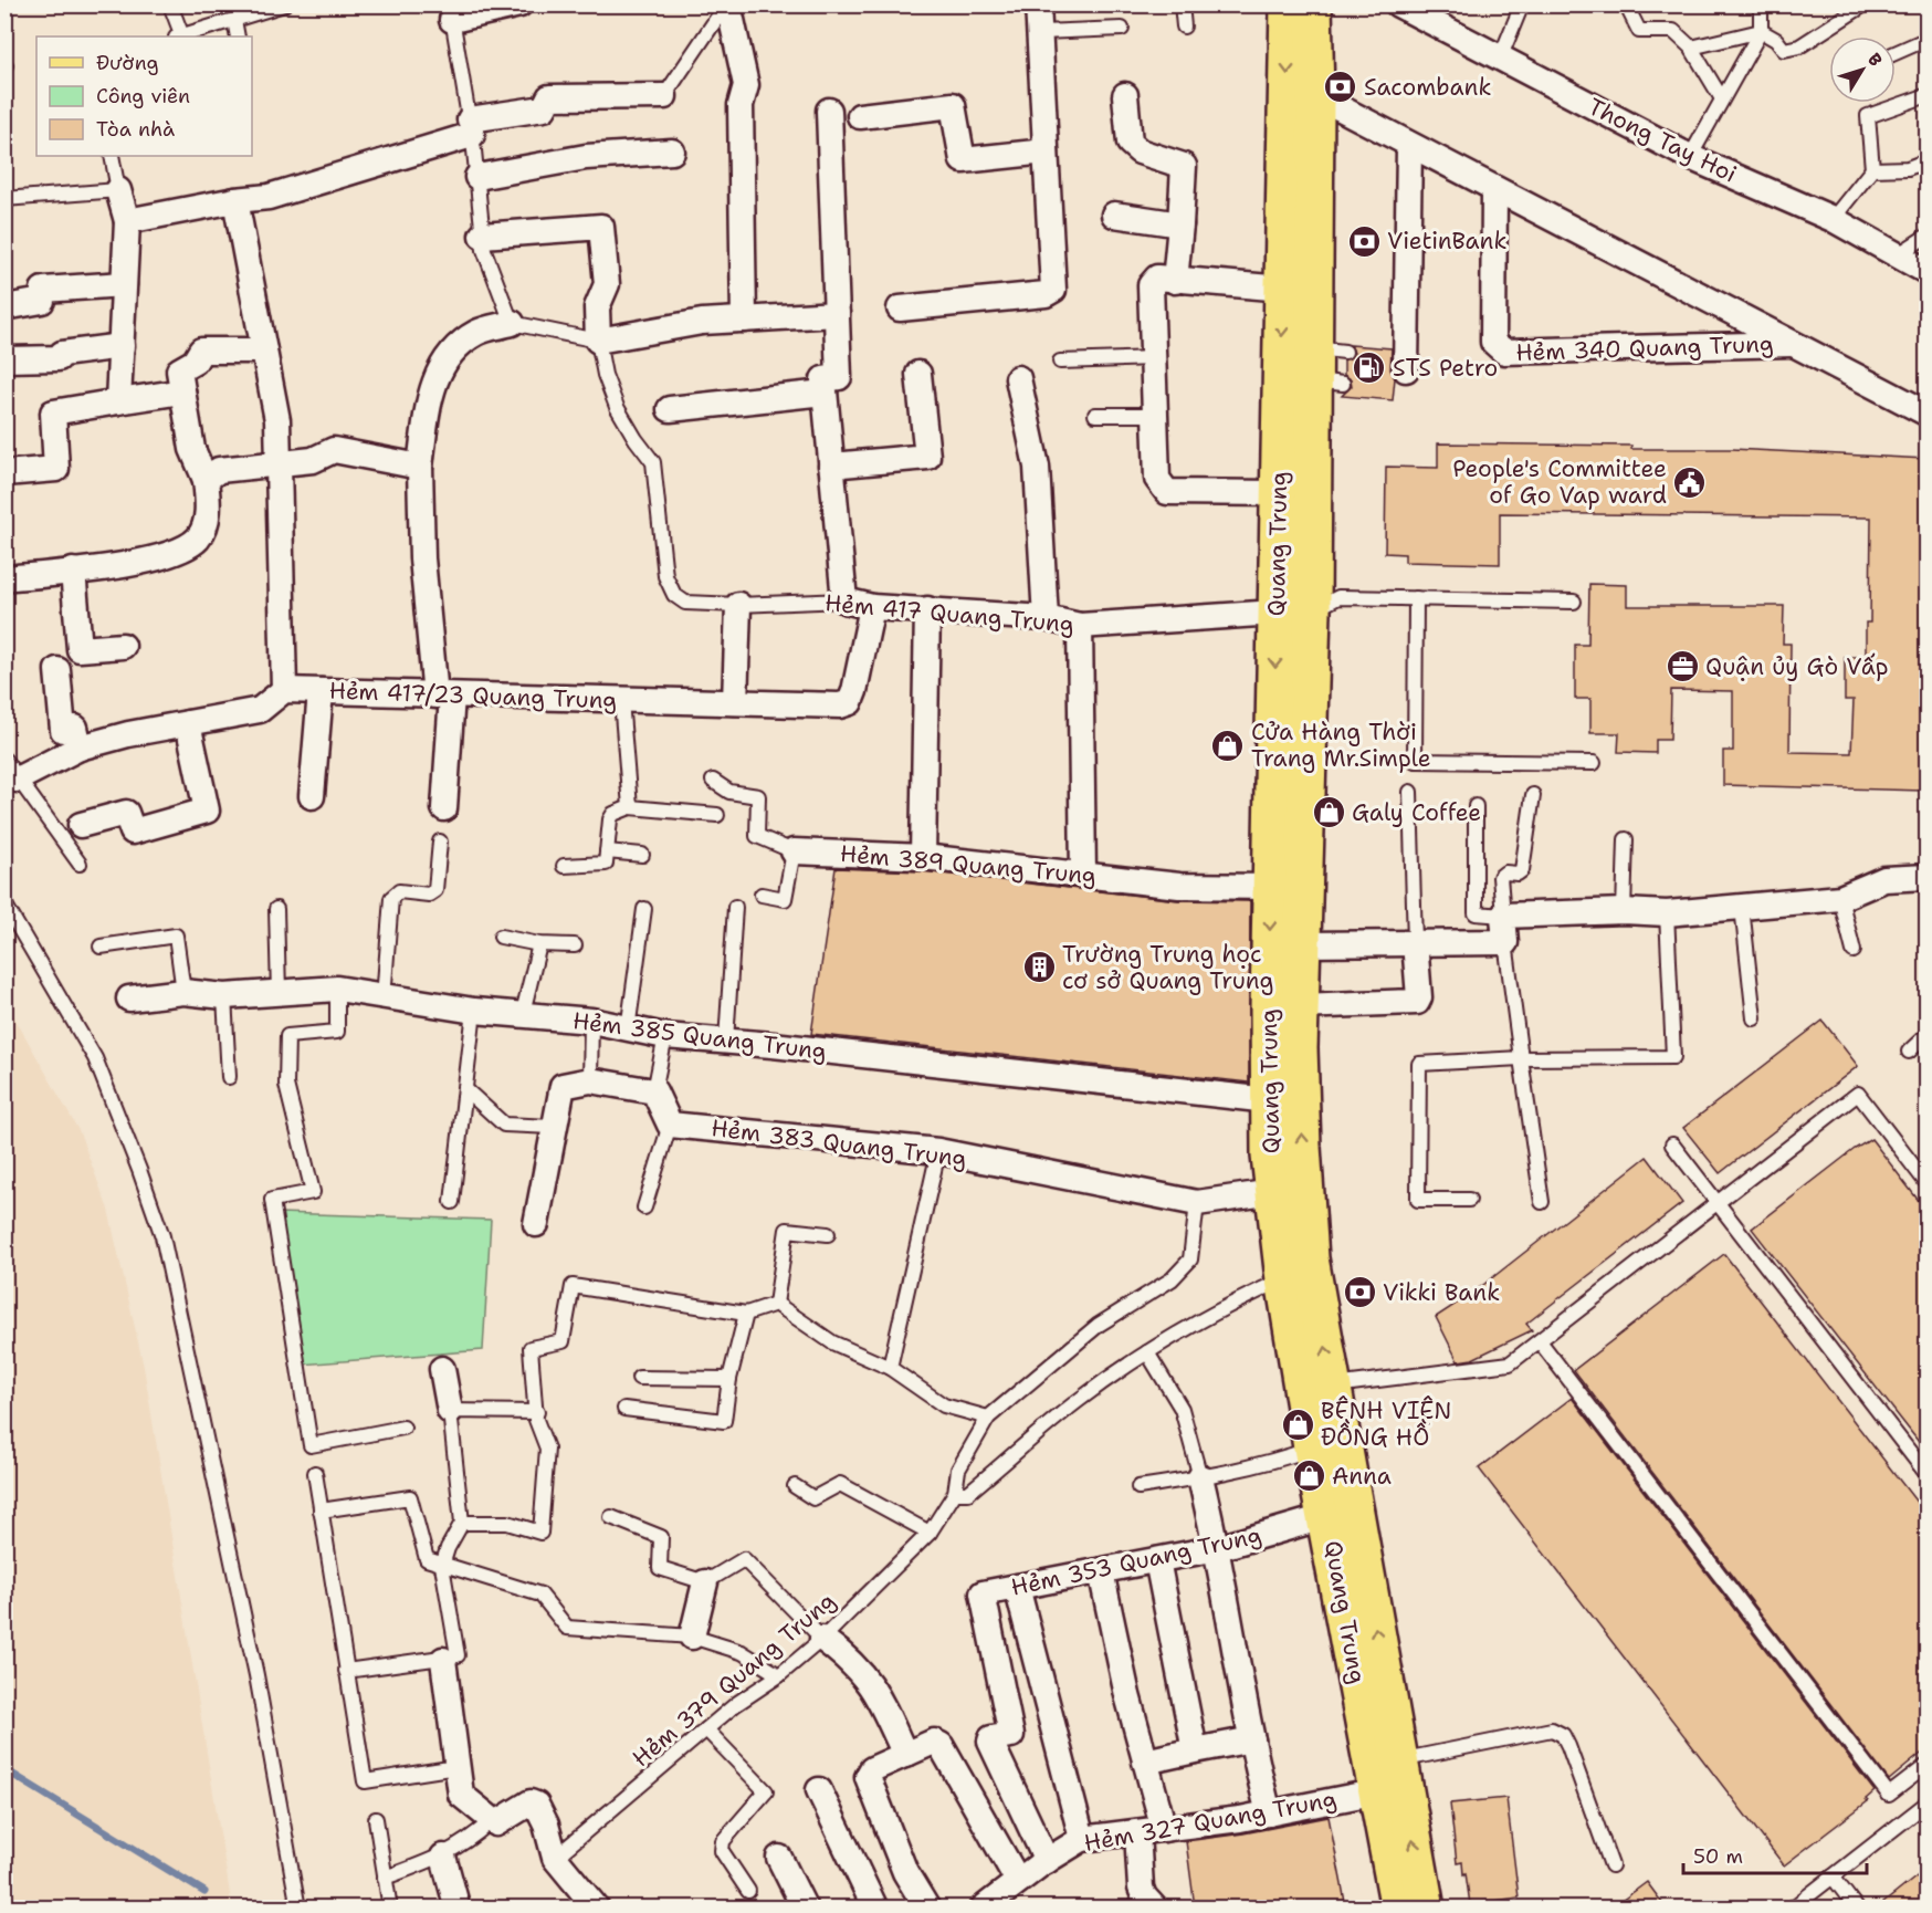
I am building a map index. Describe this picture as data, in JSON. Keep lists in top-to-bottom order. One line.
{"streets":{"main road":["Quang Trung"],"street":["Thong Tay Hoi","Hẻm 340 Quang Trung","Hẻm 417 Quang Trung","Hẻm 417/23 Quang Trung","Hẻm 389 Quang Trung","Hẻm 385 Quang Trung","Hẻm 383 Quang Trung","Hẻm 353 Quang Trung","Hẻm 327 Quang Trung"],"lane":["Hẻm 379 Quang Trung"]},"crossings":[["Hẻm 340 Quang Trung","Quang Trung"],["Quang Trung","Hẻm 417 Quang Trung"],["Quang Trung","Hẻm 389 Quang Trung"],["Quang Trung","Hẻm 385 Quang Trung"],["Quang Trung","Hẻm 383 Quang Trung"],["Quang Trung","Hẻm 353 Quang Trung"],["Quang Trung","Hẻm 327 Quang Trung"],["Hẻm 417 Quang Trung","Hẻm 417/23 Quang Trung"],["Hẻm 353 Quang Trung","Hẻm 327 Quang Trung"]],"places":{"bank":["Sacombank","VietinBank","Vikki Bank"],"fuel station":["STS Petro"],"public building":["People's Committee of Go Vap ward"],"office":["Quận ủy Gò Vấp"],"shop":["Cửa Hàng Thời Trang Mr.Simple","Galy Coffee","BỆNH VIỆN ĐỒNG HỒ","Anna"],"building":["Trường Trung học cơ sở Quang Trung"]},"legend":["Đường","Công viên","Tòa nhà"],"scale_bar":"50 m","north":"top right"}
